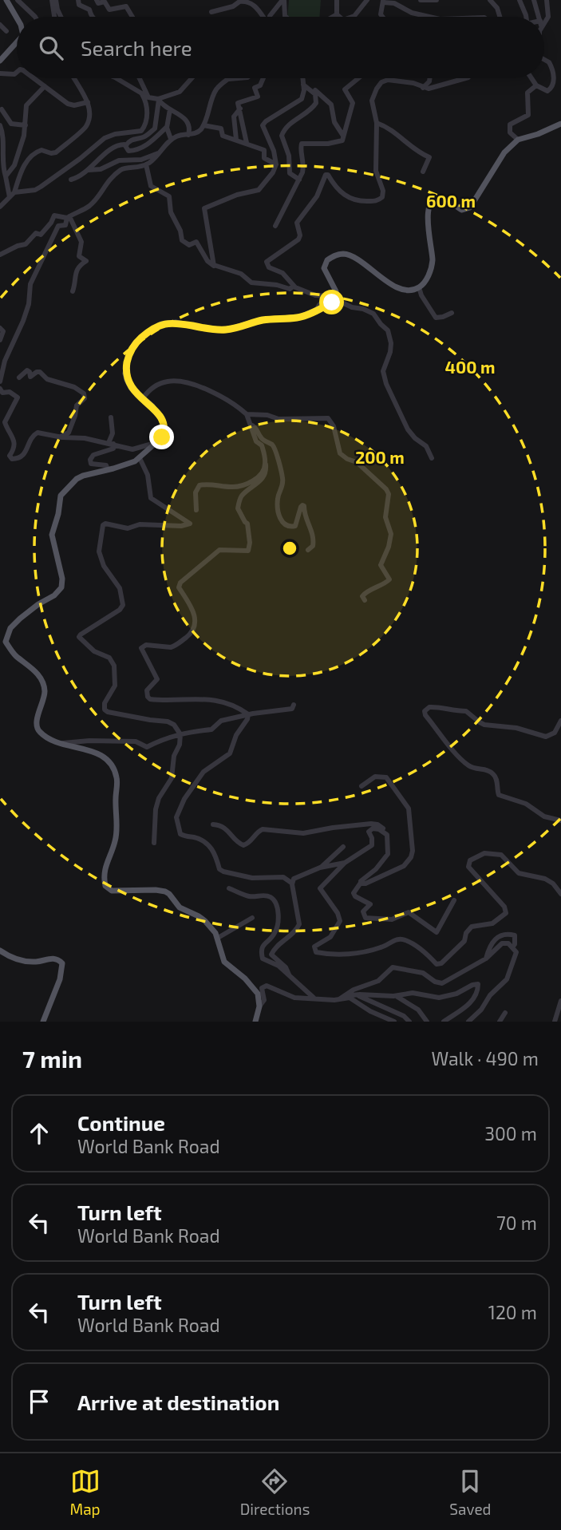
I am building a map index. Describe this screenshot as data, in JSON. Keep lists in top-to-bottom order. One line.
{"page":{"search":"Search here","heading":["7 min","Walk · 490 m"],"list":[["Continue","World Bank Road","300 m"],["Turn left","World Bank Road","70 m"],["Turn left","World Bank Road","120 m"],"Arrive at destination"],"nav":["Map","Directions","Saved"]},"rings":["600 m","400 m","200 m"]}
